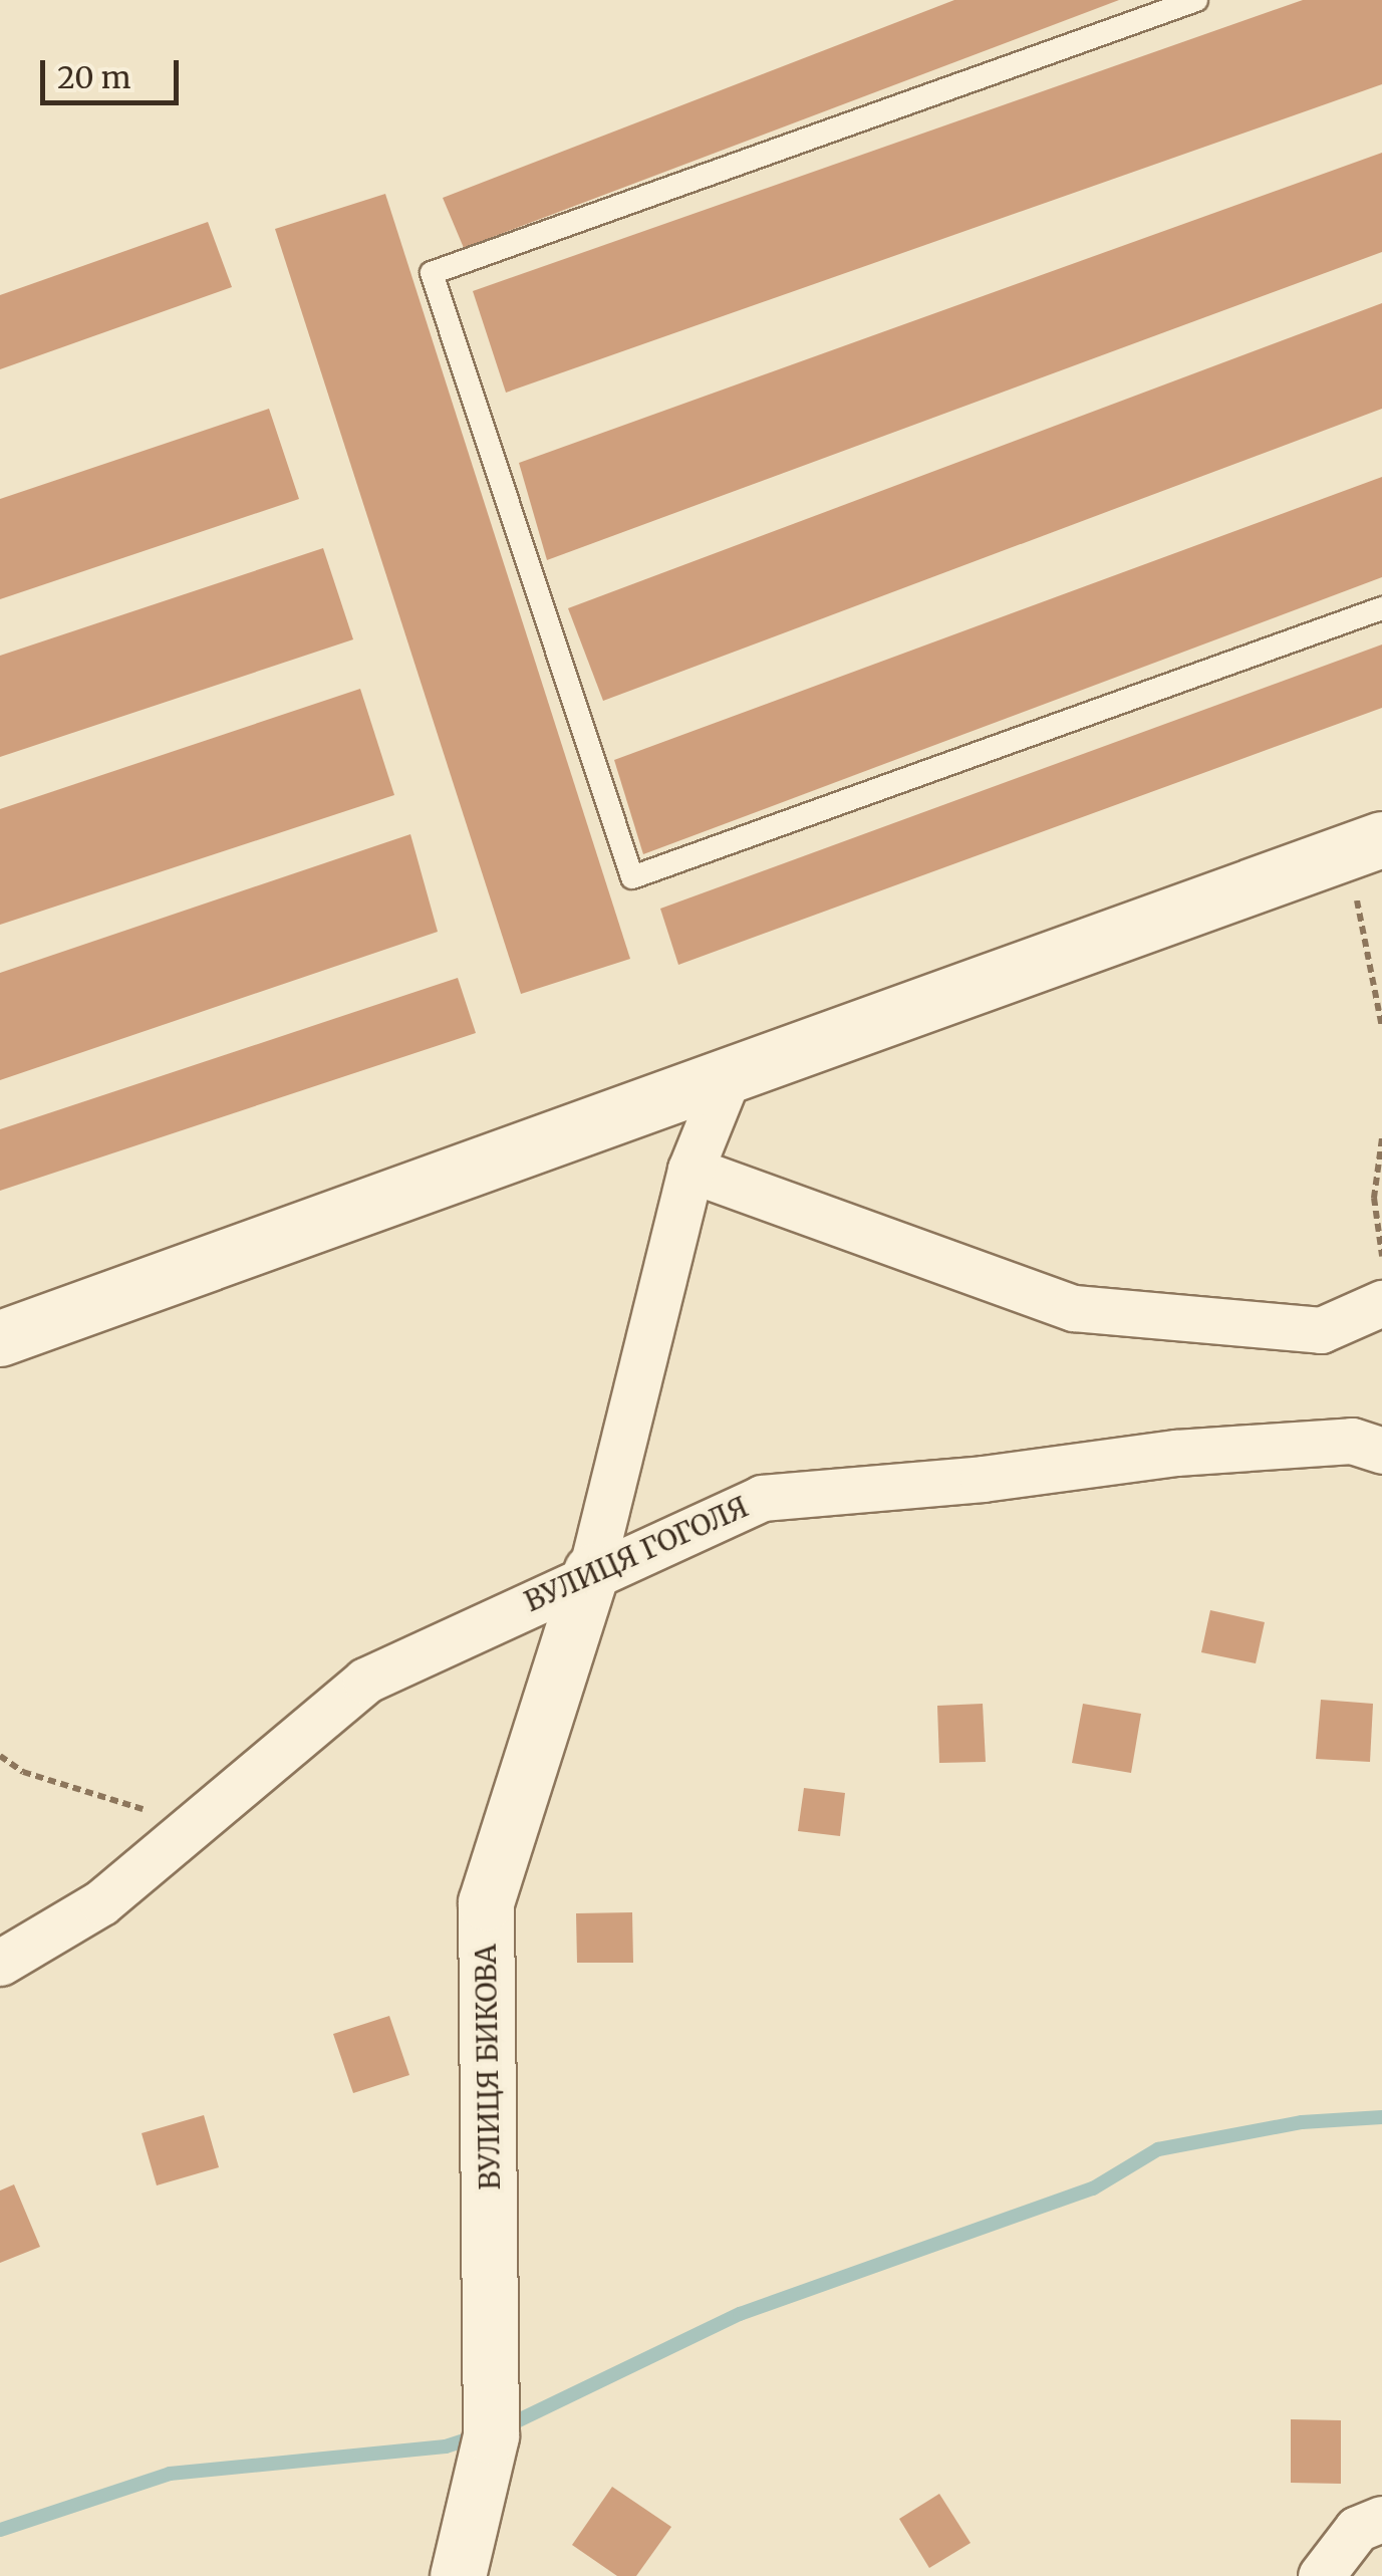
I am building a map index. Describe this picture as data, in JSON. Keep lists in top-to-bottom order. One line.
{"streets":{"street":["ВУЛИЦЯ ГОГОЛЯ","ВУЛИЦЯ БИКОВА"]},"crossings":[["ВУЛИЦЯ ГОГОЛЯ","ВУЛИЦЯ БИКОВА"]],"scale_bar":"20 m"}
